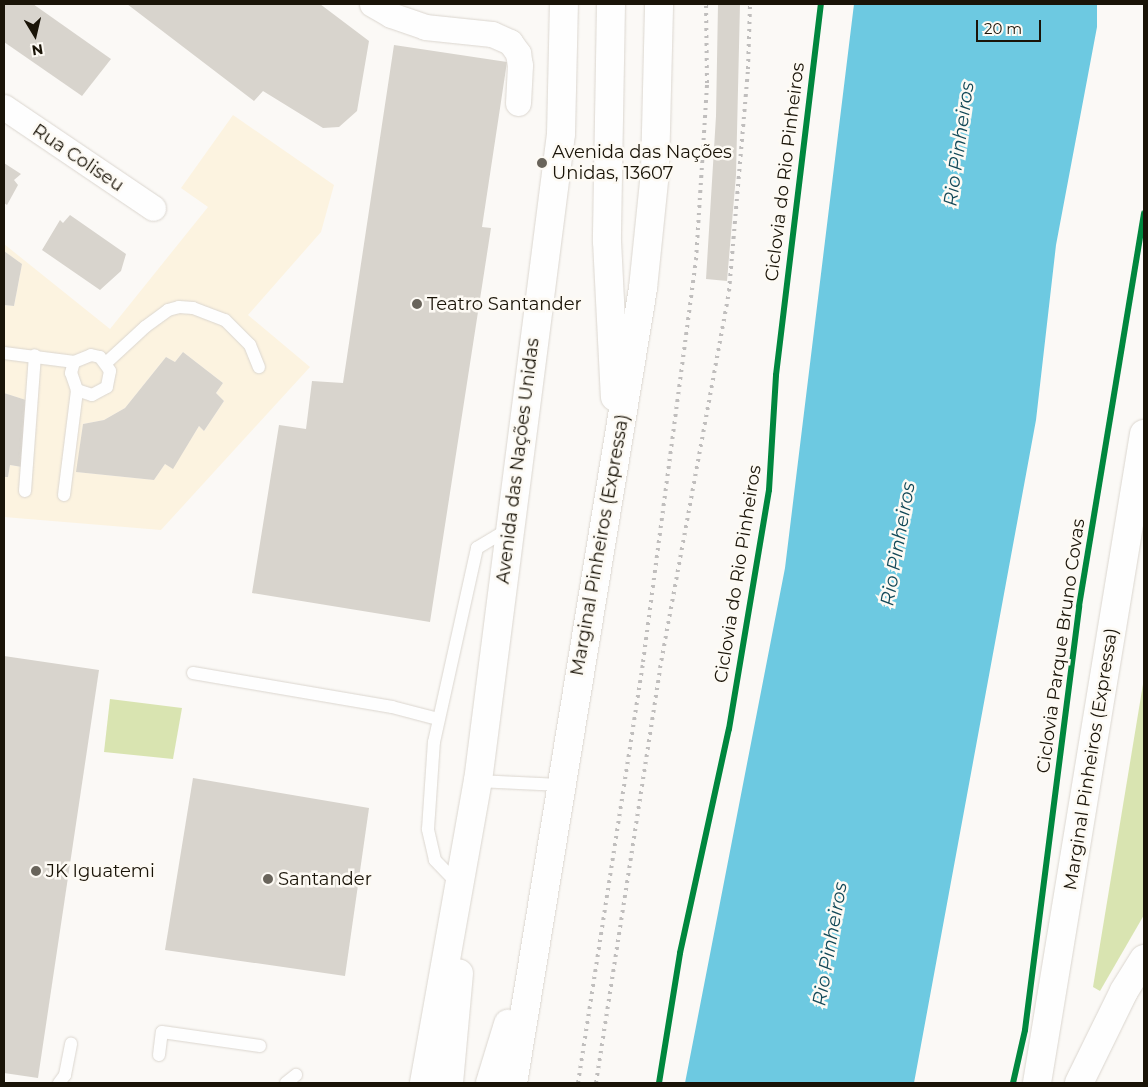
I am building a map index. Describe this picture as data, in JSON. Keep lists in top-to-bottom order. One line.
{"streets":{"highway":["Avenida das Nações Unidas","Marginal Pinheiros (Expressa)"],"street":["Rua Coliseu"],"cycle path":["Ciclovia do Rio Pinheiros","Ciclovia Parque Bruno Covas"]},"water":["Rio Pinheiros"],"places":["Avenida das Nações Unidas, 13607","Teatro Santander","JK Iguatemi","Santander"],"scale_bar":"20 m","north":"bottom"}
